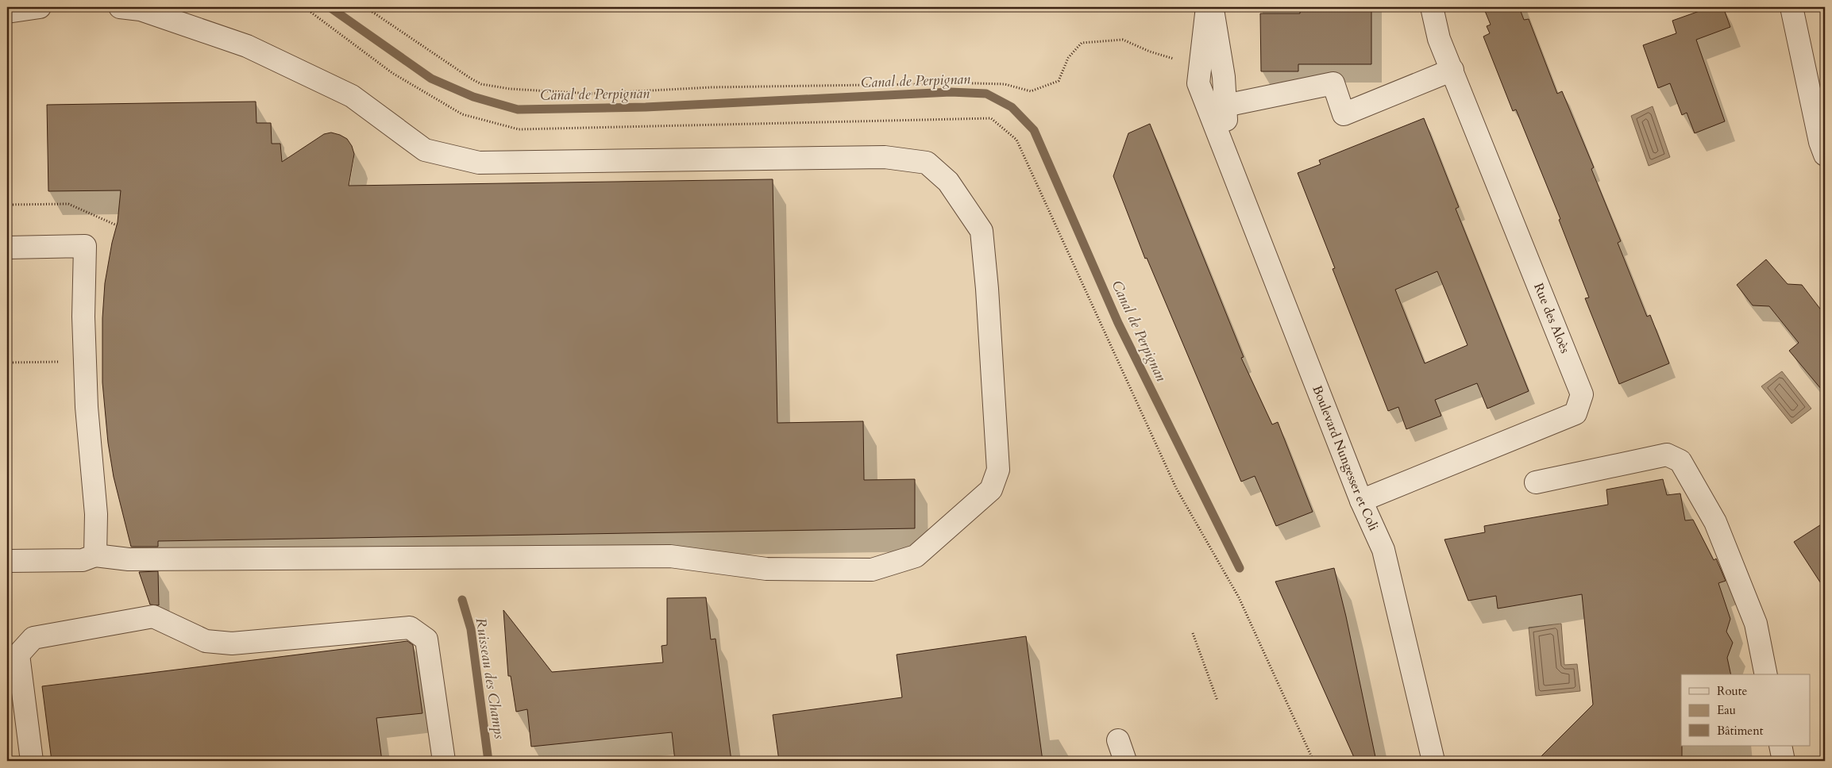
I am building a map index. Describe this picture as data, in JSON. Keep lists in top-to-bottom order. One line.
{"streets":{"street":["Rue des Aloès","Boulevard Nungesser et Coli"]},"crossings":[["Rue des Aloès","Boulevard Nungesser et Coli"]],"water":["Canal de Perpignan","Ruisseau des Champs"],"legend":["Route","Eau","Bâtiment"]}
